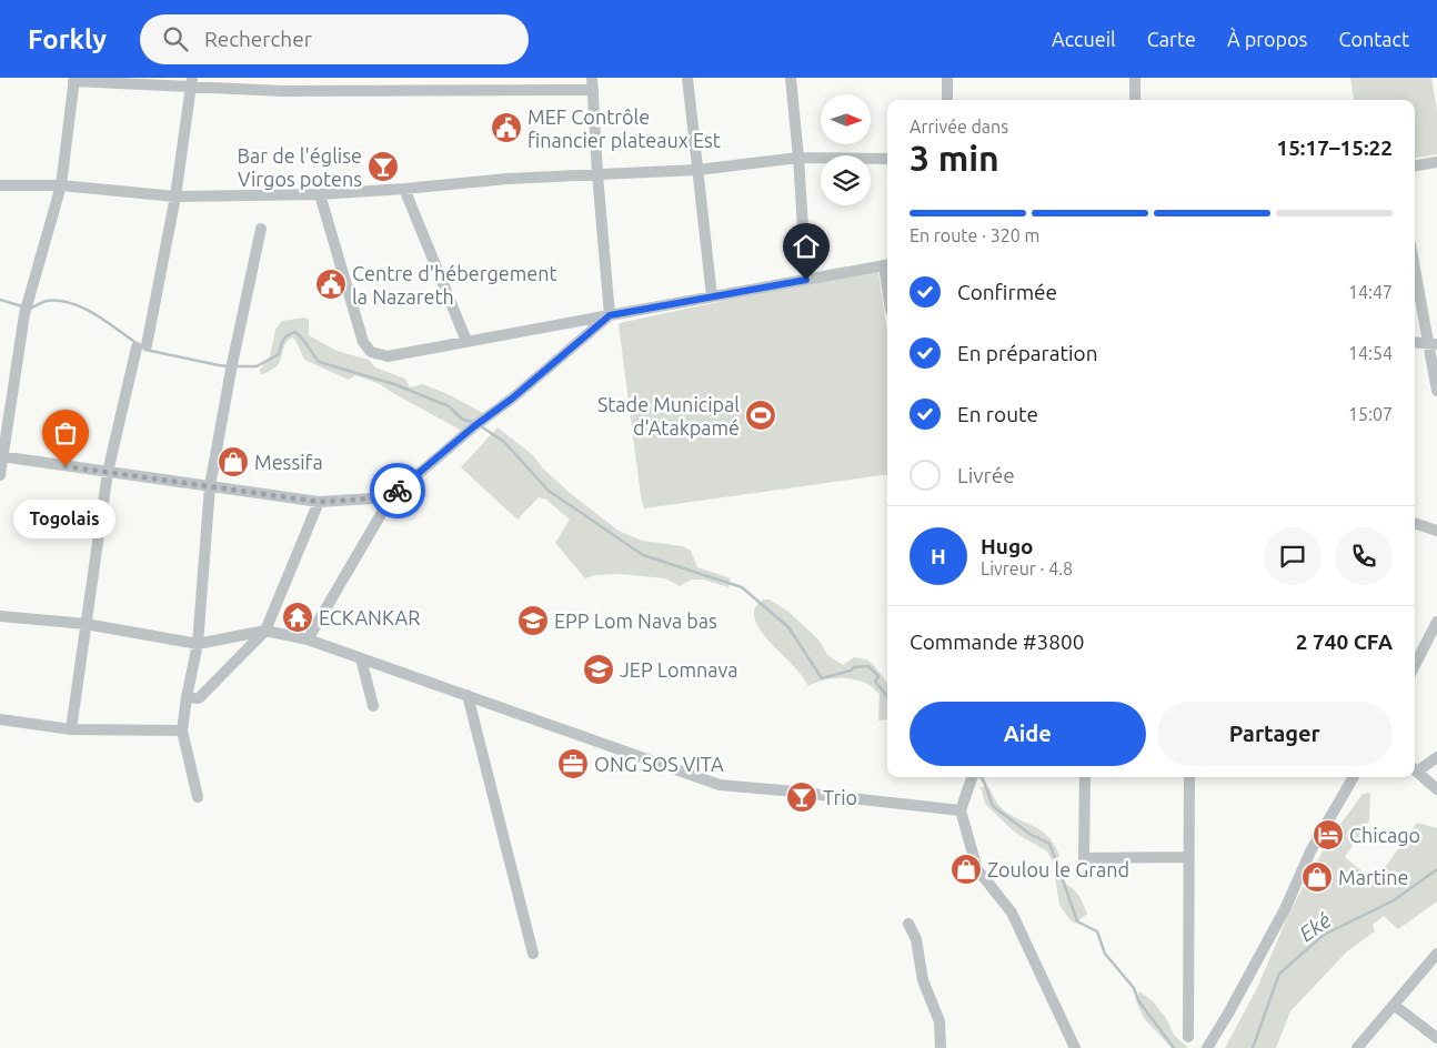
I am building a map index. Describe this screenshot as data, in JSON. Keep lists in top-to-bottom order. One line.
{"water":["Eké"],"places":{"public building":["MEF Contrôle financier plateaux Est","Centre d'hébergement la Nazareth"],"bar":["Bar de l'église Virgos potens","Trio"],"sports":["Stade Municipal d'Atakpamé"],"shop":["Messifa","Zoulou le Grand","Martine"],"other":["Togolais"],"temple":["ECKANKAR"],"school or university":["EPP Lom Nava bas","JEP Lomnava"],"office":["ONG SOS VITA"],"hotel":["Chicago"]},"north":"right","page":{"header":"Forkly","search":"Rechercher","nav":["Accueil","Carte","À propos","Contact"],"heading":["3 min","Arrivée dans","15:17–15:22"],"panel":["Hugo","Livreur · 4.8","Commande #3800","2 740 CFA"],"bar":"En route · 320 m","list":[["Confirmée","14:47"],["En préparation","14:54"],["En route","15:07"],"Livrée"],"bubble":"Togolais","round":"H","buttons":["Aide","Partager"]}}
